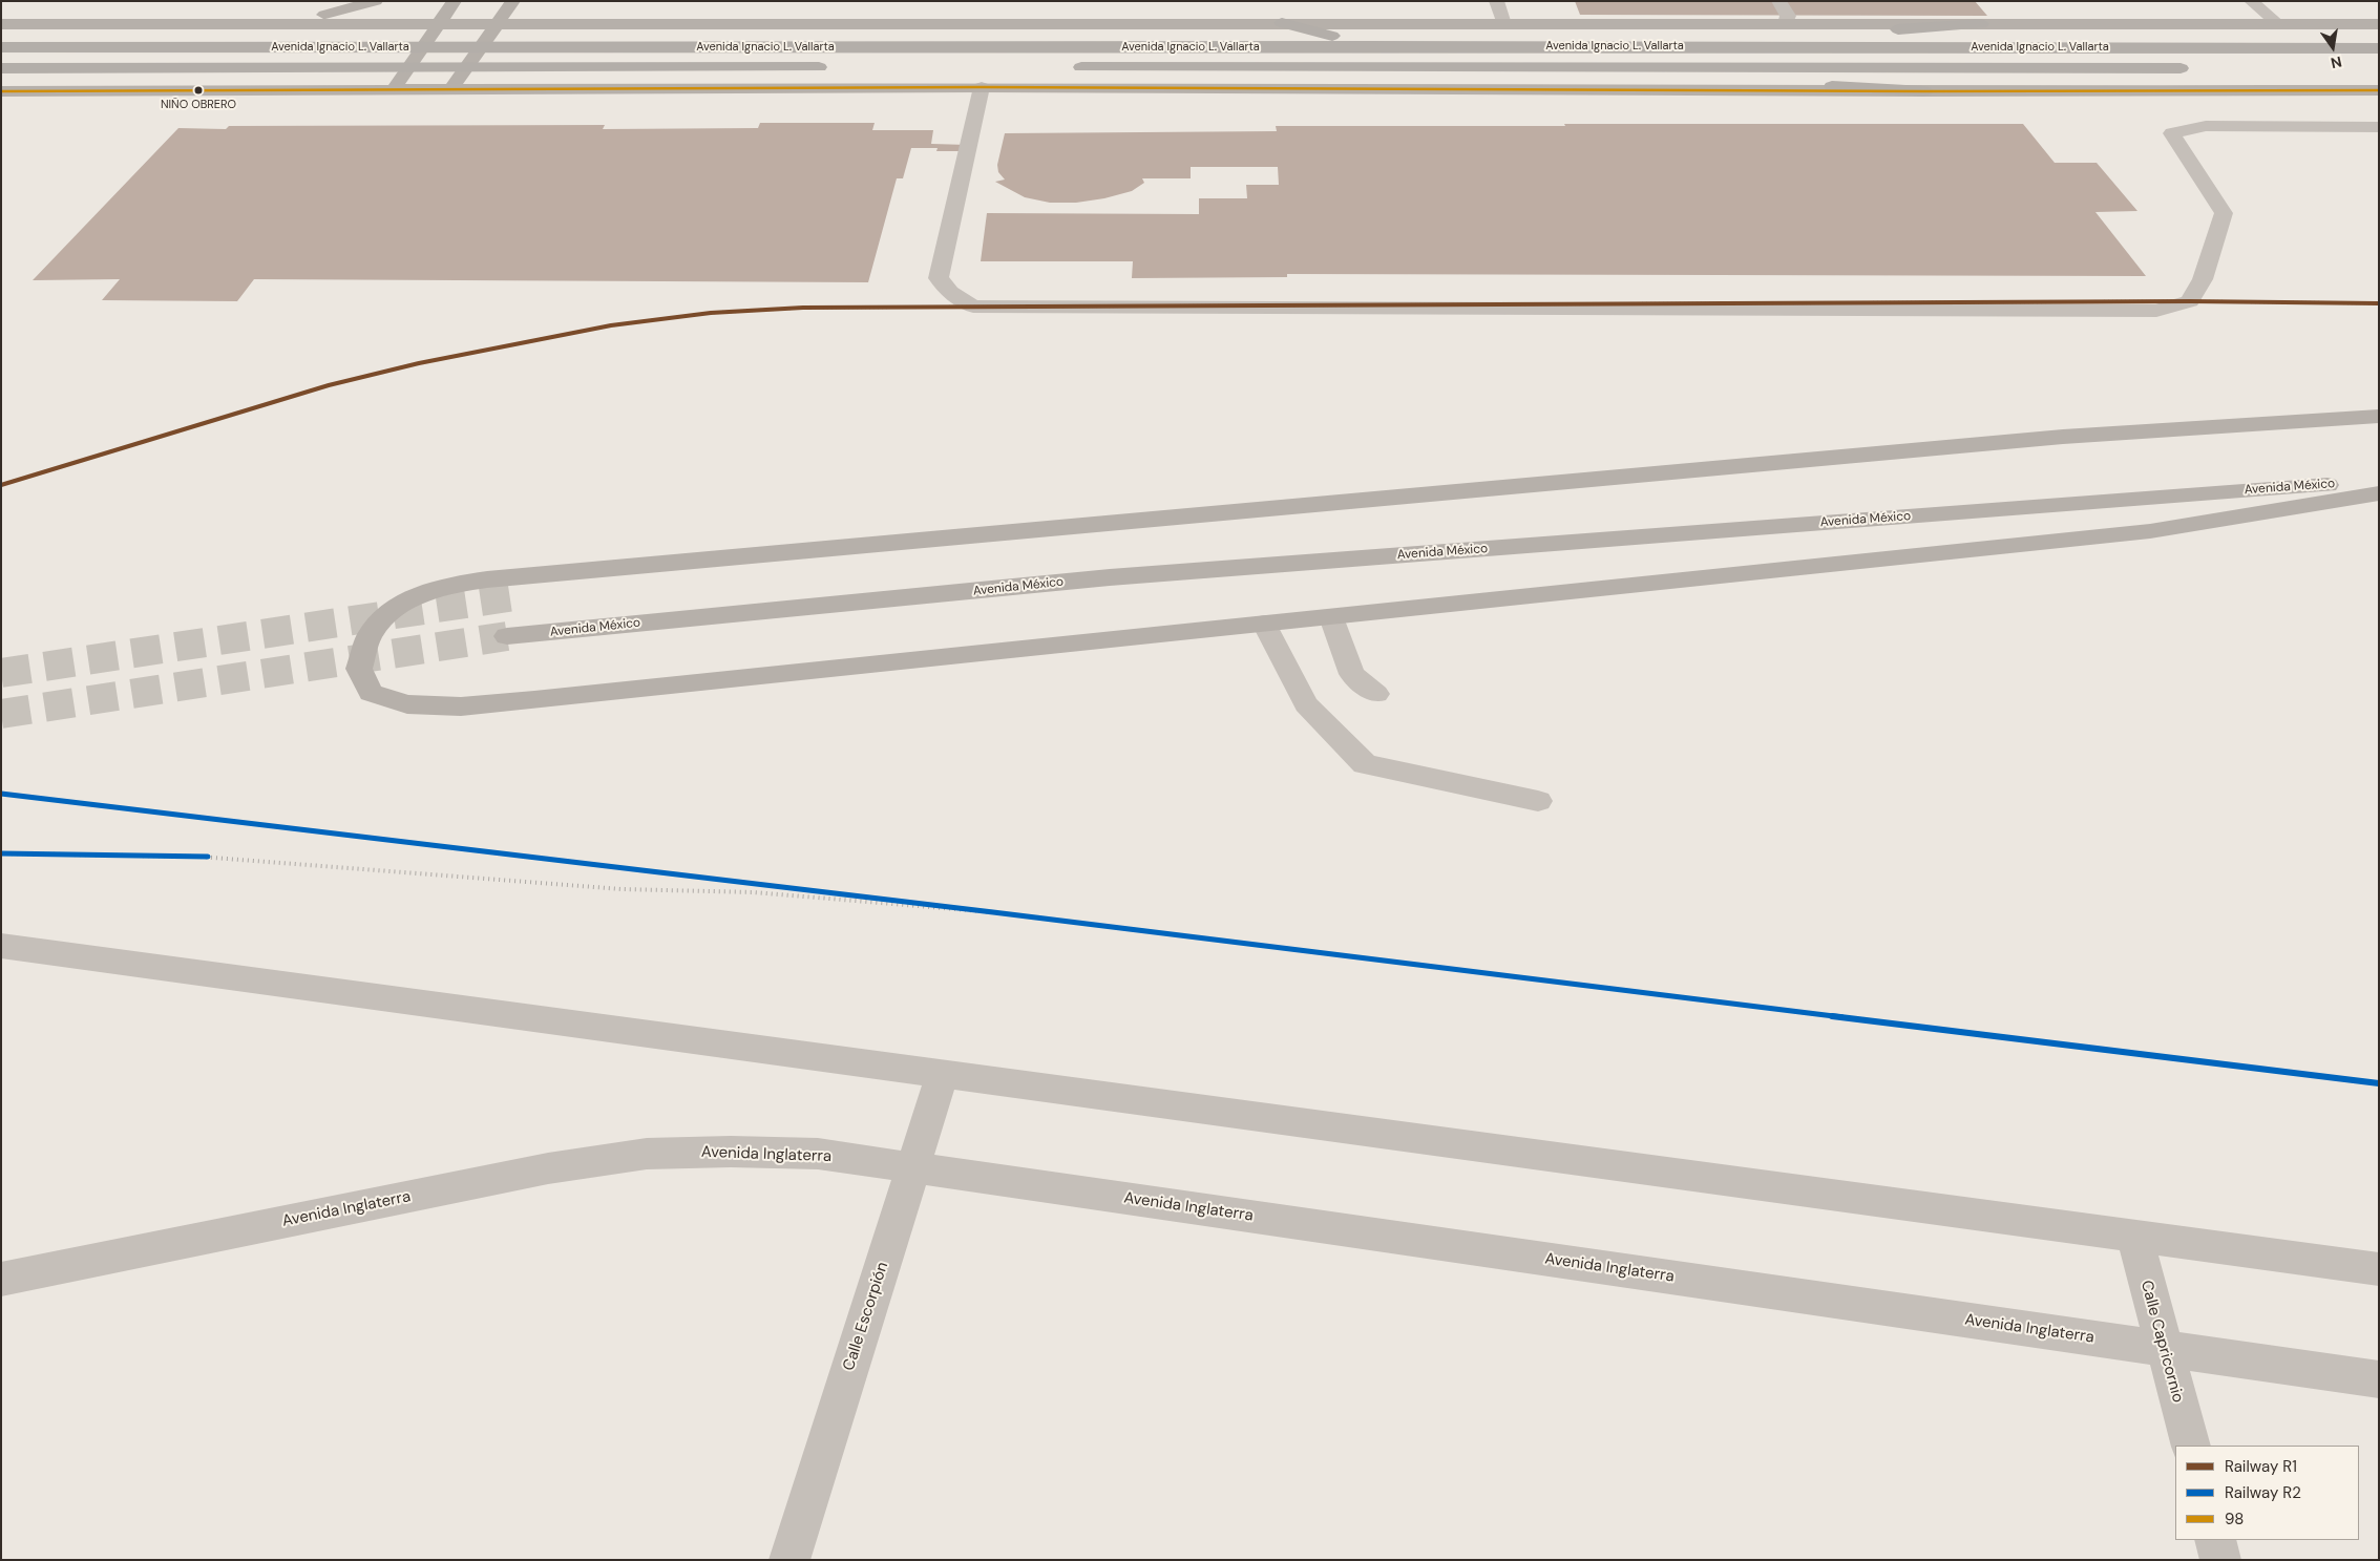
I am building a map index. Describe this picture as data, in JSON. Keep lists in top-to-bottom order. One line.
{"streets":{"main road":["Avenida Ignacio L. Vallarta","Avenida México"],"street":["Avenida Inglaterra","Calle Escorpión","Calle Capricornio"]},"crossings":[["Avenida Inglaterra","Calle Escorpión"],["Avenida Inglaterra","Calle Capricornio"]],"places":["NIÑO OBRERO"],"lines":["transit line 98","rail line R1","rail line R2"],"legend":["Railway R1","Railway R2","98"],"north":"bottom"}
